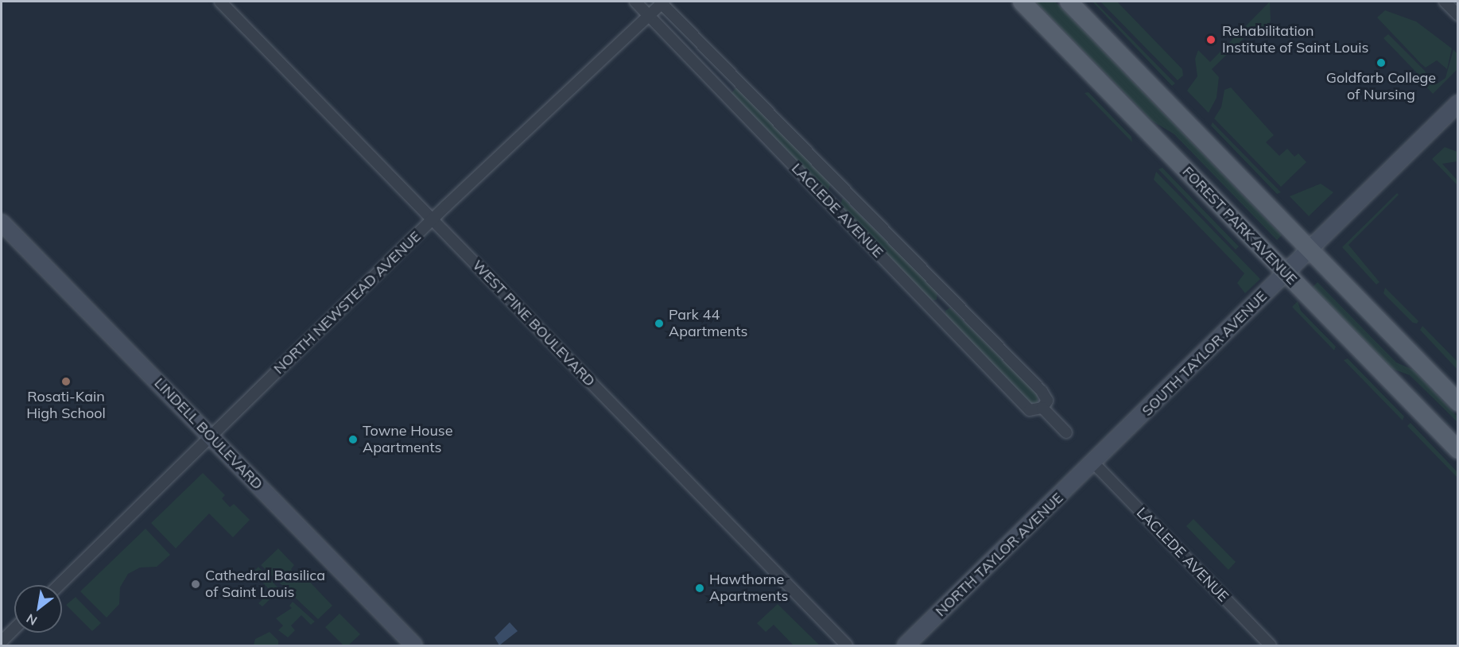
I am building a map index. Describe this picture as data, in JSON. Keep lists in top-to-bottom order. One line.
{"streets":{"main road":["FOREST PARK AVENUE"],"street":["LACLEDE AVENUE","NORTH NEWSTEAD AVENUE","WEST PINE BOULEVARD","SOUTH TAYLOR AVENUE","LINDELL BOULEVARD","NORTH TAYLOR AVENUE"]},"crossings":[["LACLEDE AVENUE","NORTH NEWSTEAD AVENUE"],["LACLEDE AVENUE","SOUTH TAYLOR AVENUE"],["LACLEDE AVENUE","NORTH TAYLOR AVENUE"],["FOREST PARK AVENUE","SOUTH TAYLOR AVENUE"],["NORTH NEWSTEAD AVENUE","WEST PINE BOULEVARD"],["NORTH NEWSTEAD AVENUE","LINDELL BOULEVARD"],["SOUTH TAYLOR AVENUE","NORTH TAYLOR AVENUE"]],"places":["Rehabilitation Institute of Saint Louis","Goldfarb College of Nursing","Park 44 Apartments","Rosati-Kain High School","Towne House Apartments","Cathedral Basilica of Saint Louis","Hawthorne Apartments"],"north":"bottom left"}
